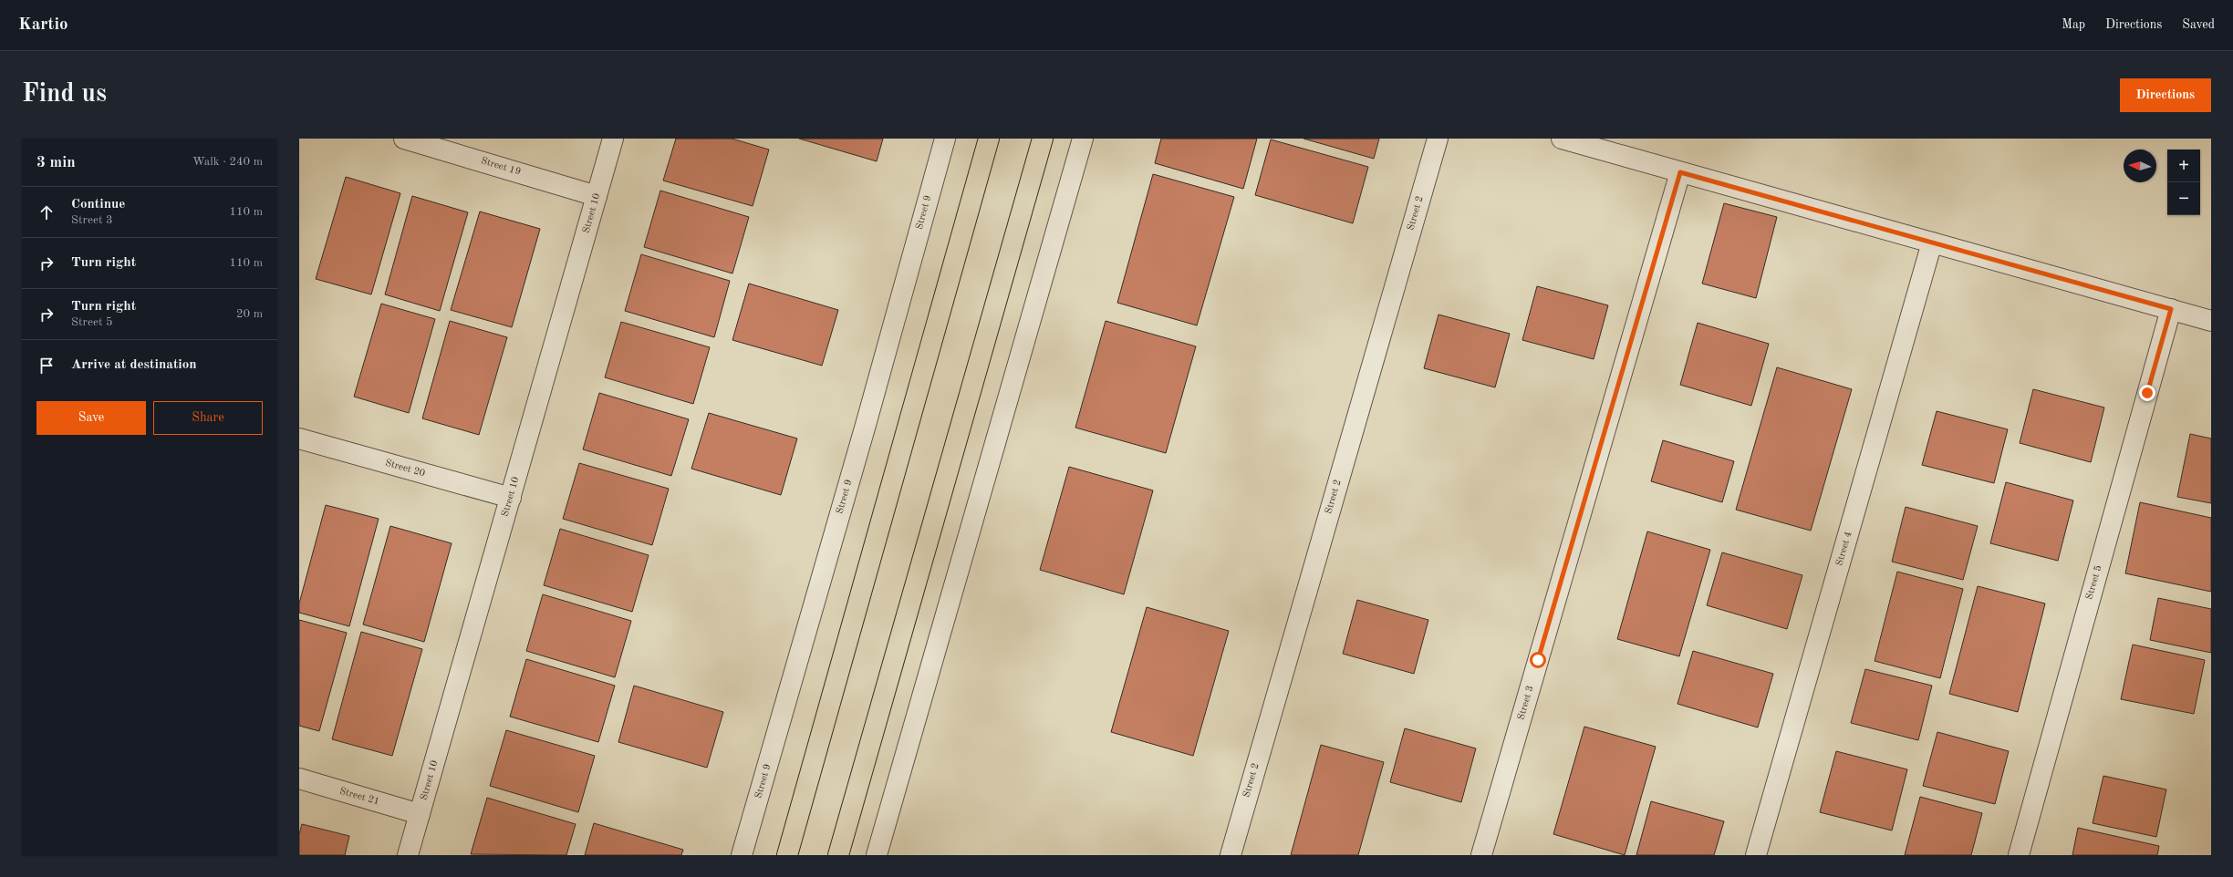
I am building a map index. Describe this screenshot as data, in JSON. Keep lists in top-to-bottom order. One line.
{"streets":{"street":["Street 19","Street 9","Street 10","Street 2","Street 20","Street 4","Street 5","Street 3","Street 21"]},"crossings":[["Street 19","Street 10"],["Street 10","Street 20"],["Street 10","Street 21"]],"north":"left","page":{"header":"Kartio","nav":["Map","Directions","Saved"],"buttons":["Directions",["Save","Share"]],"title":"Find us","heading":["3 min","Walk · 240 m"],"map_buttons":["+","−"],"list":[["Continue","Street 3","110 m"],["Turn right","110 m"],["Turn right","Street 5","20 m"],"Arrive at destination"]}}
